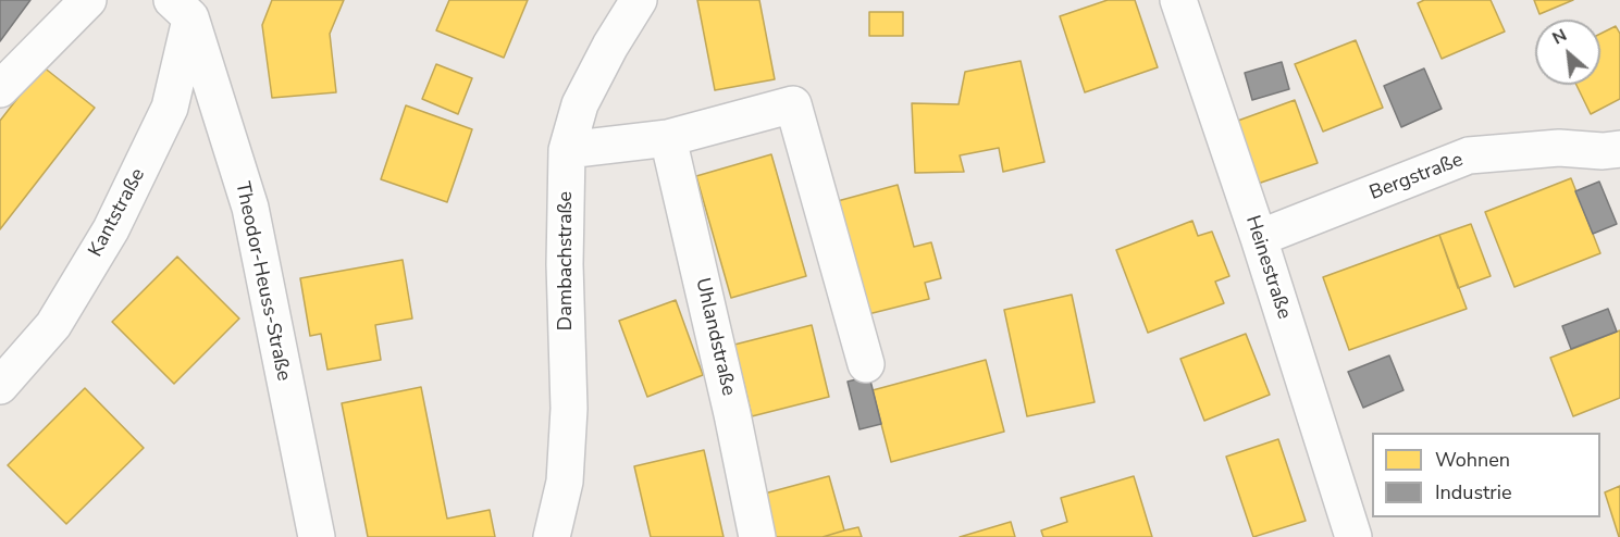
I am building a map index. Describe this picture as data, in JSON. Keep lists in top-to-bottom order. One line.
{"streets":{"street":["Bergstraße","Kantstraße","Dambachstraße","Heinestraße","Theodor-Heuss-Straße","Uhlandstraße"]},"crossings":[["Bergstraße","Heinestraße"],["Kantstraße","Theodor-Heuss-Straße"]],"legend":["Wohnen","Industrie"],"north":"top left"}
